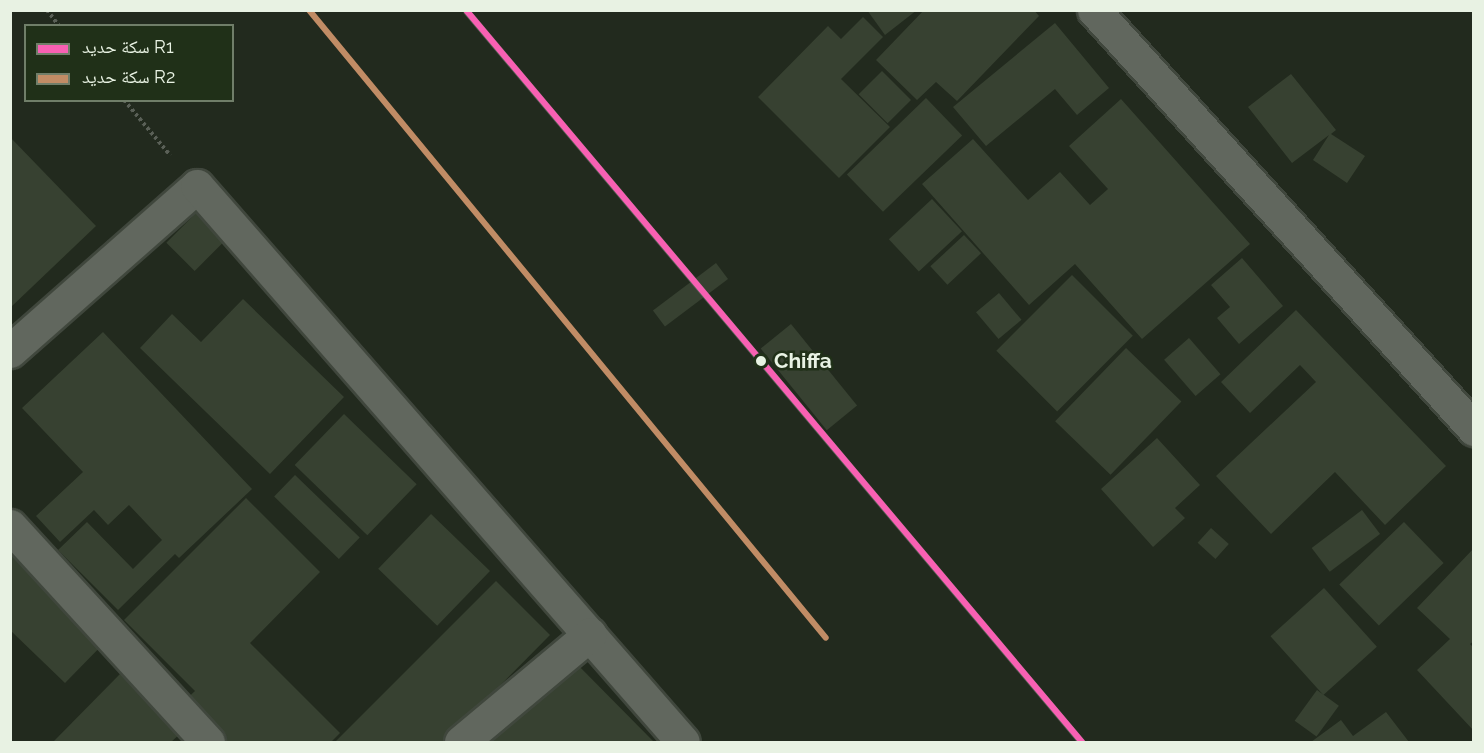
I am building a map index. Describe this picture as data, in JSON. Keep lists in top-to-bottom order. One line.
{"places":["Chiffa"],"lines":["rail line R1","rail line R2"],"legend":["سكة حديد R1","سكة حديد R2"]}
